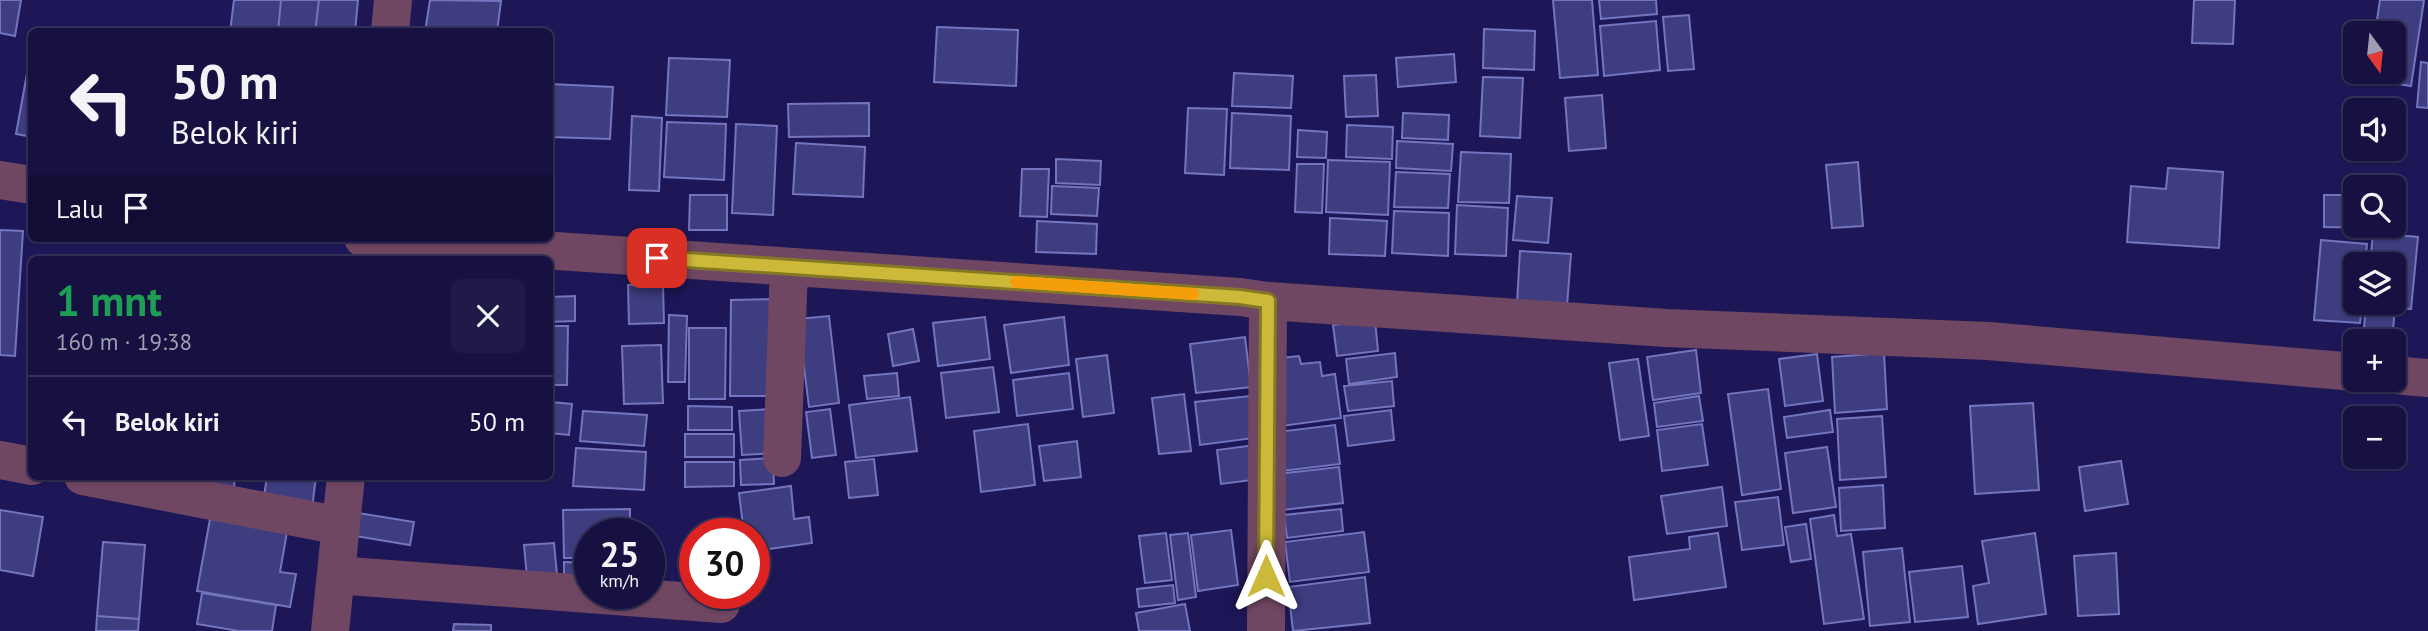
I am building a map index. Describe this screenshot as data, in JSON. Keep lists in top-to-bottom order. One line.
{"north":"bottom","page":{"map_buttons":["+","−"],"turn":["50 m","Belok kiri"],"then":"Lalu","heading":["1 mnt","160 m · 19:38"],"list":[{"name":"Belok kiri","value":"50 m"}],"speed":"25 km/h","limit":"30"}}
